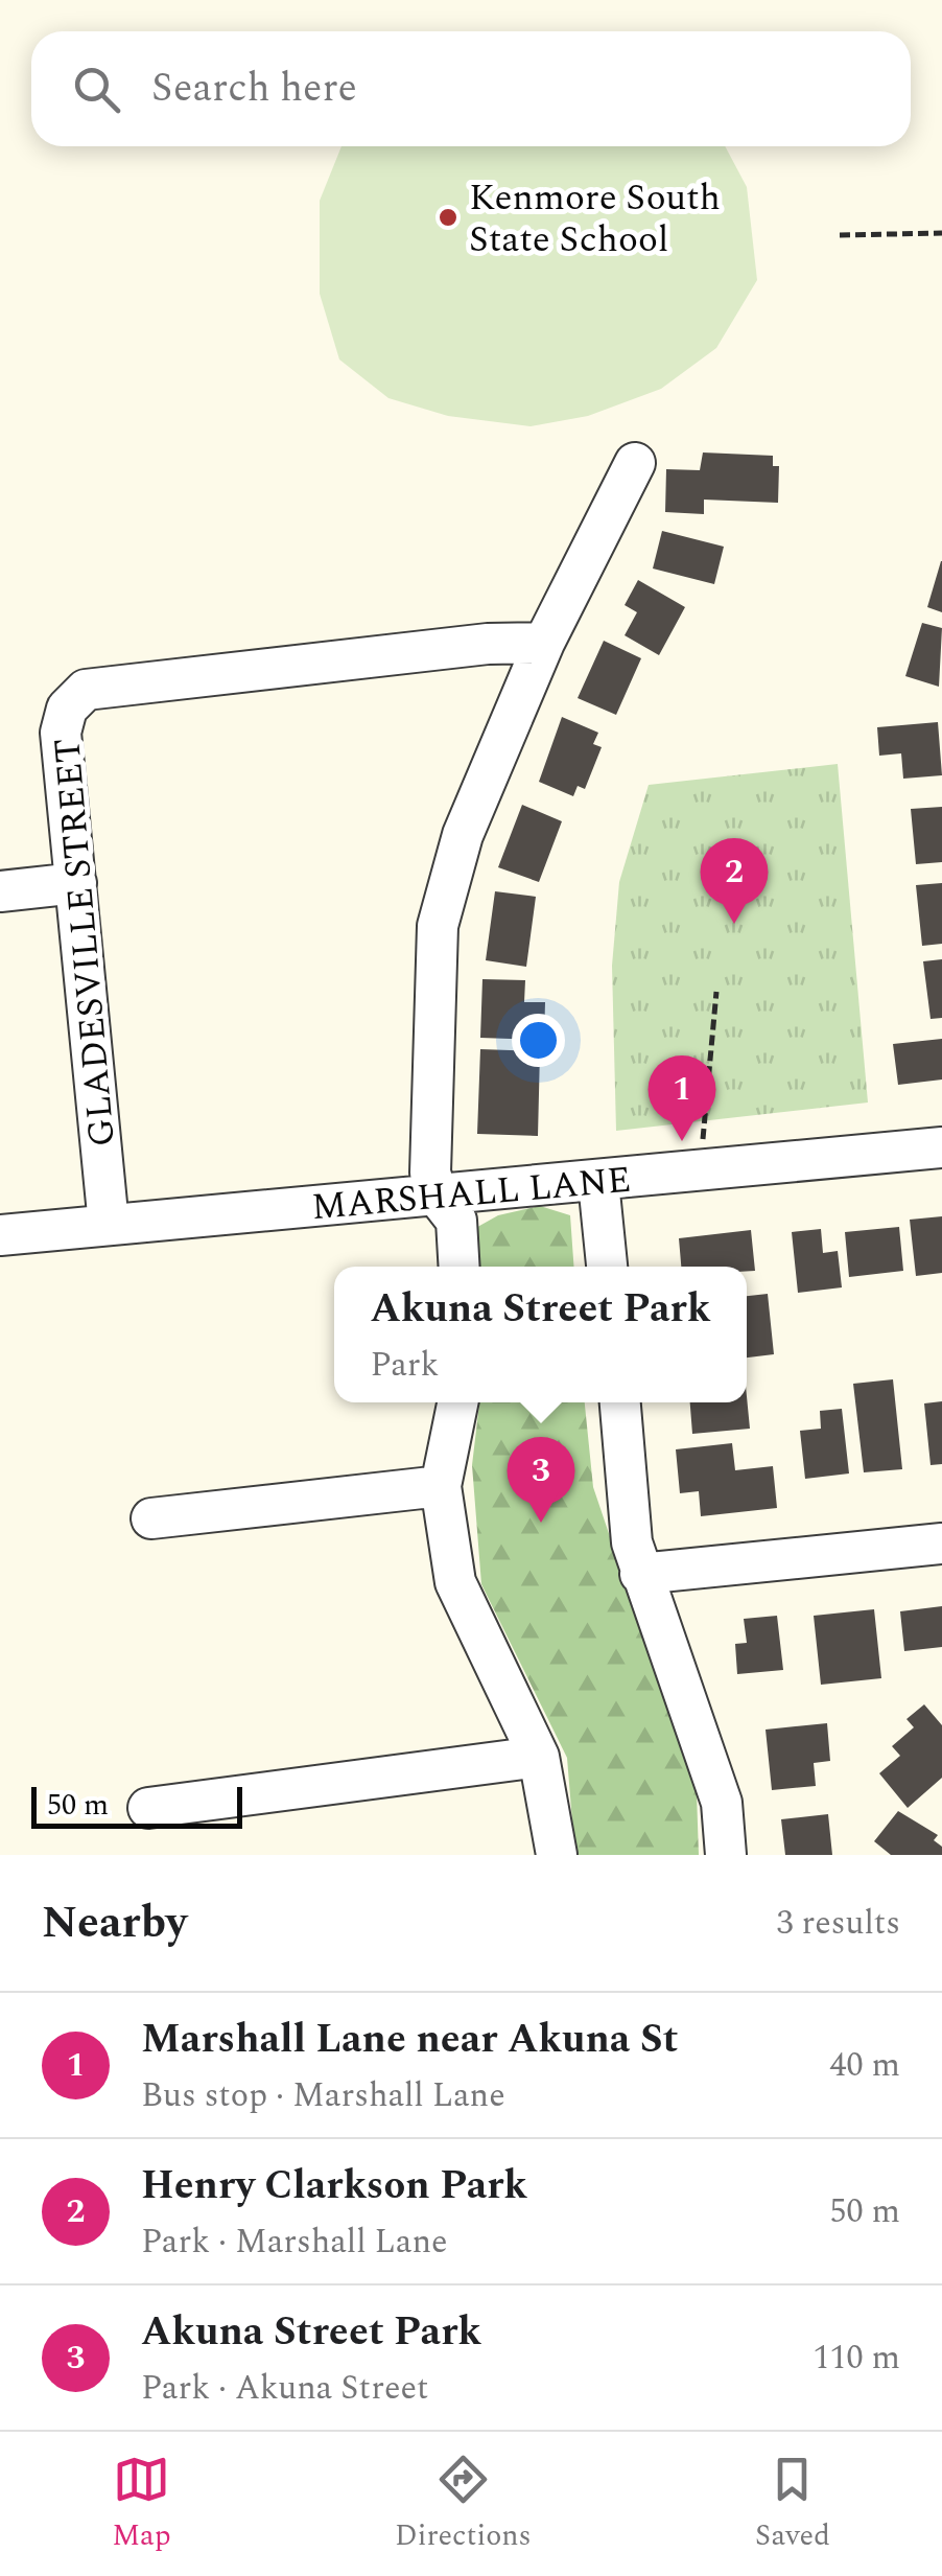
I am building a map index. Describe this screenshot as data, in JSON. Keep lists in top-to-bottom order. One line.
{"streets":{"street":["GLADESVILLE STREET","MARSHALL LANE"]},"crossings":[["GLADESVILLE STREET","MARSHALL LANE"]],"places":["Kenmore South State School"],"scale_bar":"50 m","page":{"search":"Search here","pins":["2","1","3"],"popup":["Akuna Street Park","Park"],"scale":"50 m","heading":["Nearby","3 results"],"list":[{"mark":"1","name":"Marshall Lane near Akuna St","note":"Bus stop · Marshall Lane","value":"40 m"},{"mark":"2","name":"Henry Clarkson Park","note":"Park · Marshall Lane","value":"50 m"},{"mark":"3","name":"Akuna Street Park","note":"Park · Akuna Street","value":"110 m"}],"nav":["Map","Directions","Saved"]}}
